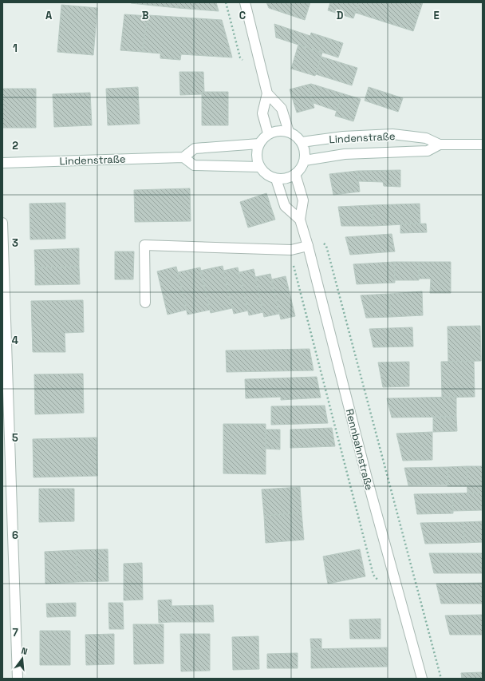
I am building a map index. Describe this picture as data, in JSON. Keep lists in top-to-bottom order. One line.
{"streets":{"street":["Lindenstraße","Rennbahnstraße"]},"crossings":[["Lindenstraße","Rennbahnstraße"]],"north":"top","grid":{"columns":["A","B","C","D","E"],"rows":["1","2","3","4","5","6","7"]}}
